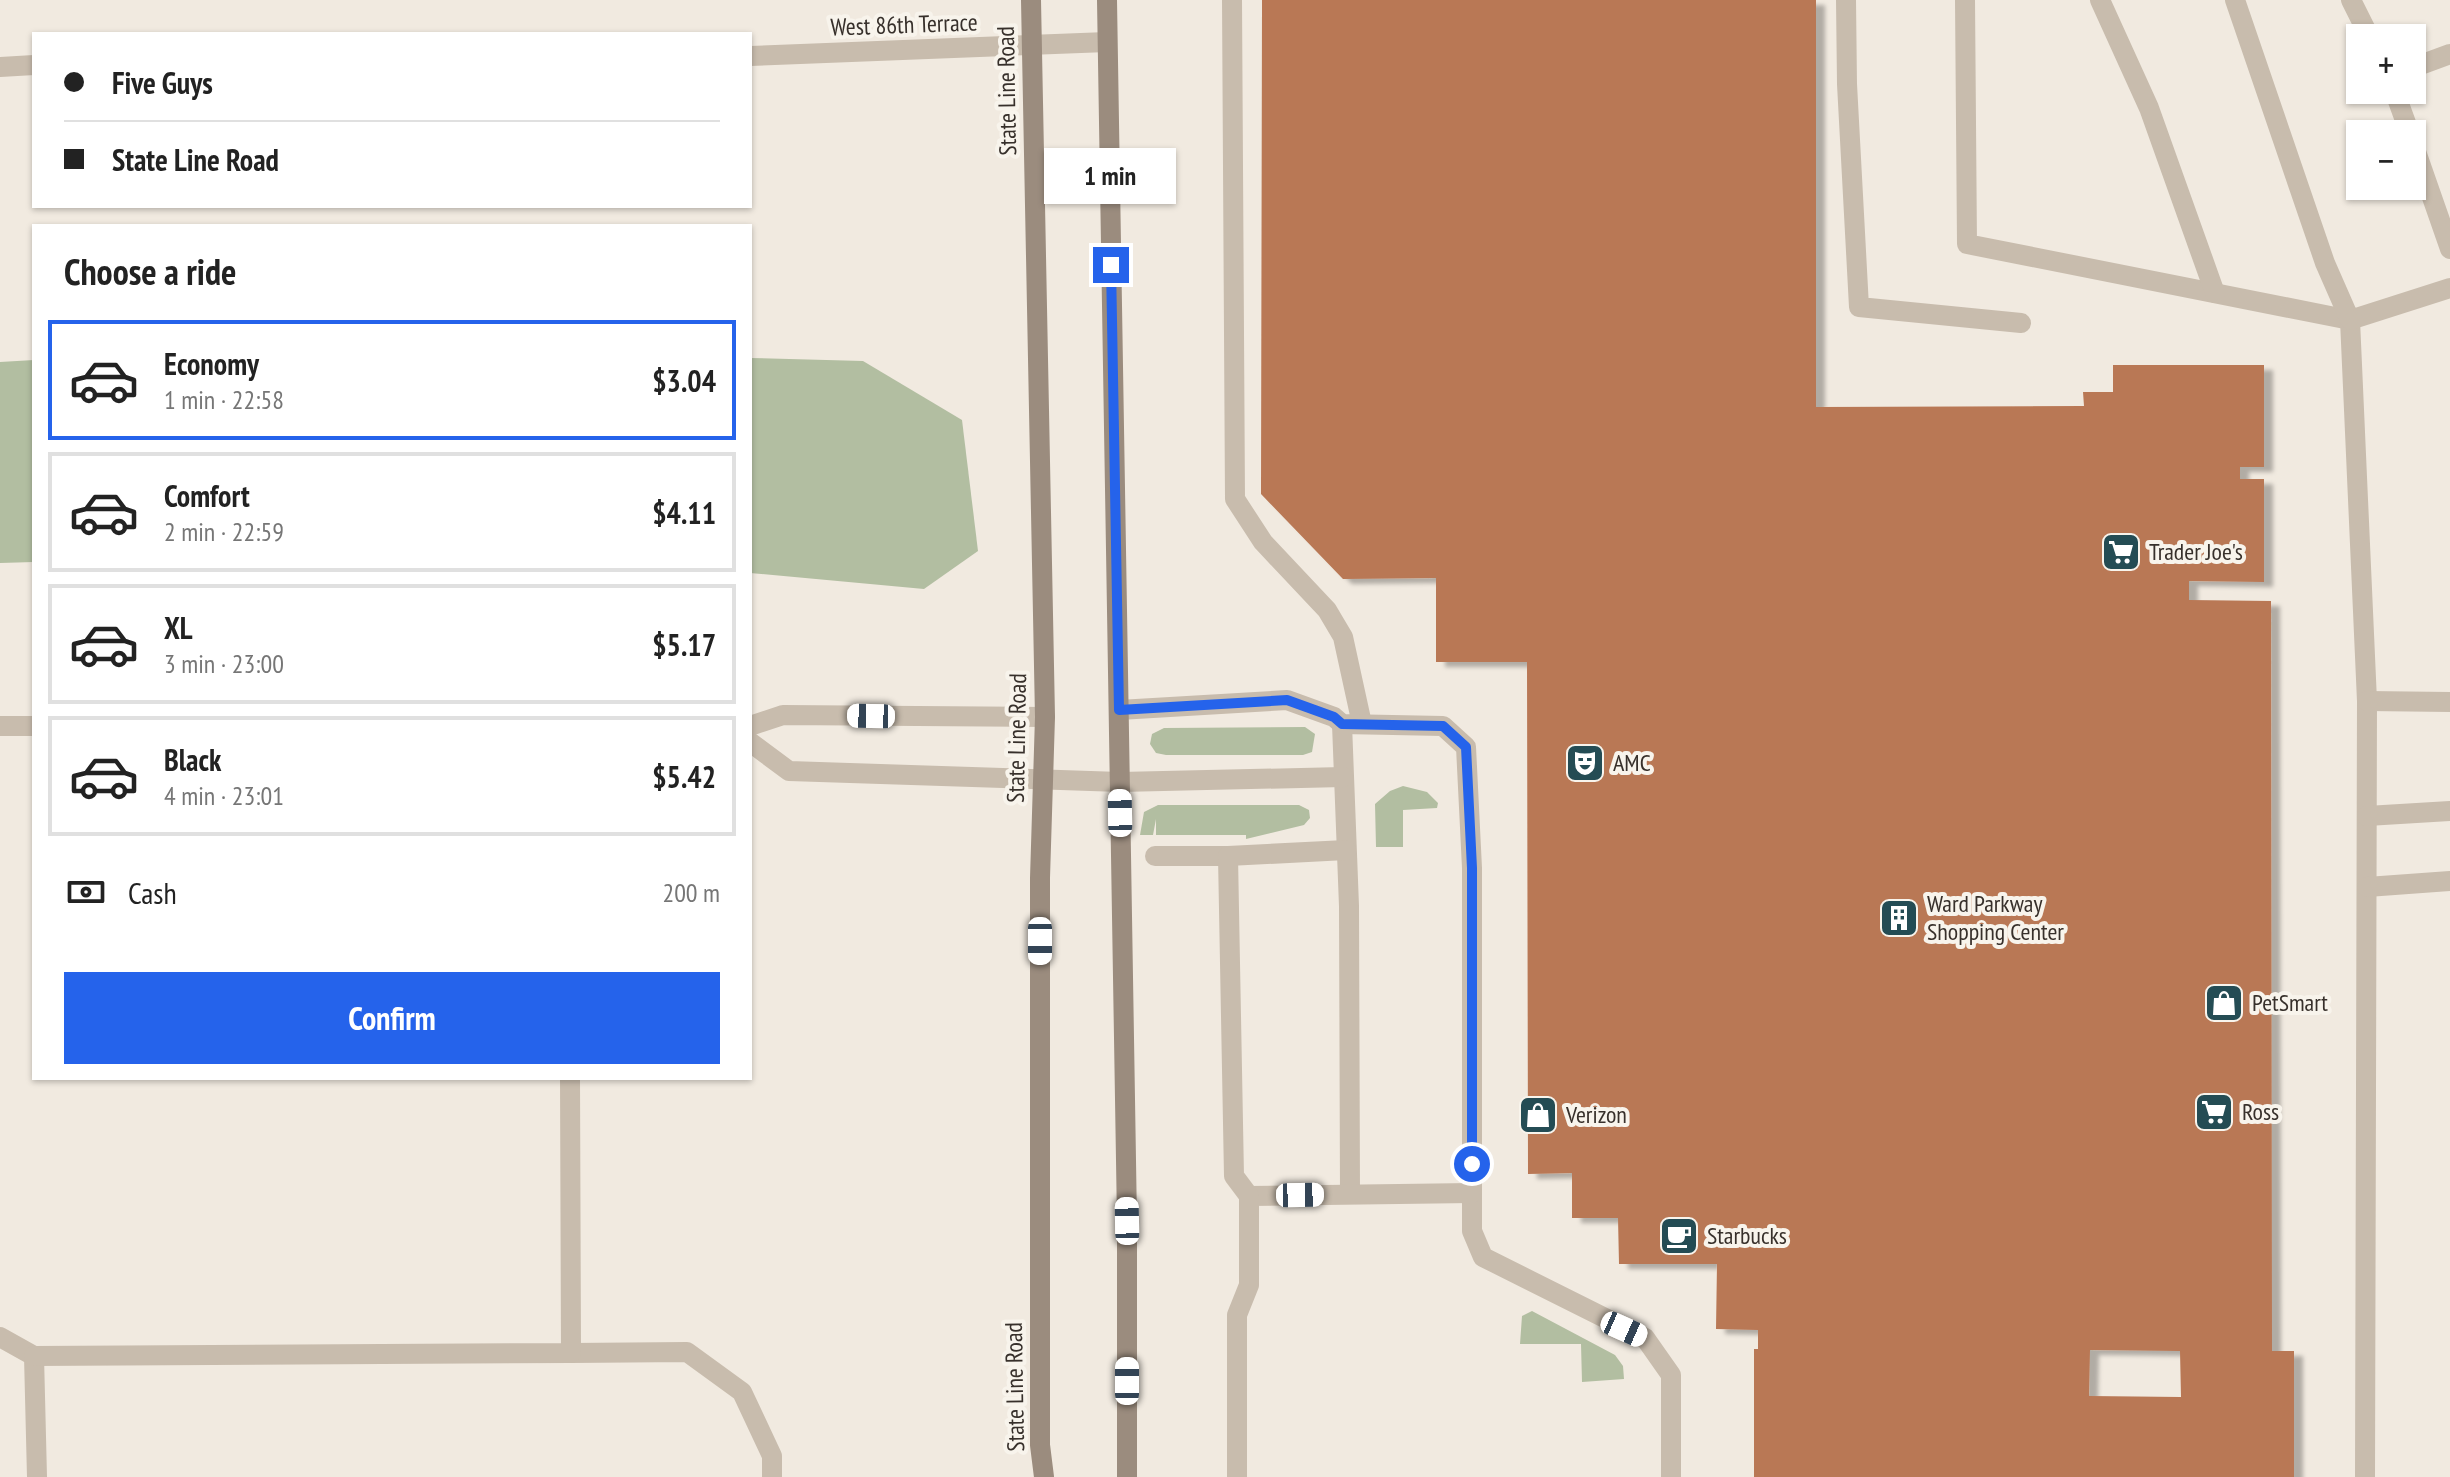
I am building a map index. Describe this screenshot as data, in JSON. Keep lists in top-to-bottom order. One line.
{"streets":{"main road":["State Line Road"],"street":["West 86th Terrace"]},"crossings":[["West 86th Terrace","State Line Road"]],"places":{"supermarket":["Trader Joe's","Ross"],"theatre":["AMC"],"building":["Ward Parkway Shopping Center"],"shop":["PetSmart","Verizon"],"cafe":["Starbucks"]},"page":{"map_buttons":["+","−"],"banner":["Five Guys","State Line Road"],"bubble":"1 min","heading":"Choose a ride","list":[{"name":"Economy","note":"1 min · 22:58","value":"$3.04"},{"name":"Comfort","note":"2 min · 22:59","value":"$4.11"},{"name":"XL","note":"3 min · 23:00","value":"$5.17"},{"name":"Black","note":"4 min · 23:01","value":"$5.42"}],"pay":["Cash","200 m"],"buttons":"Confirm"}}
